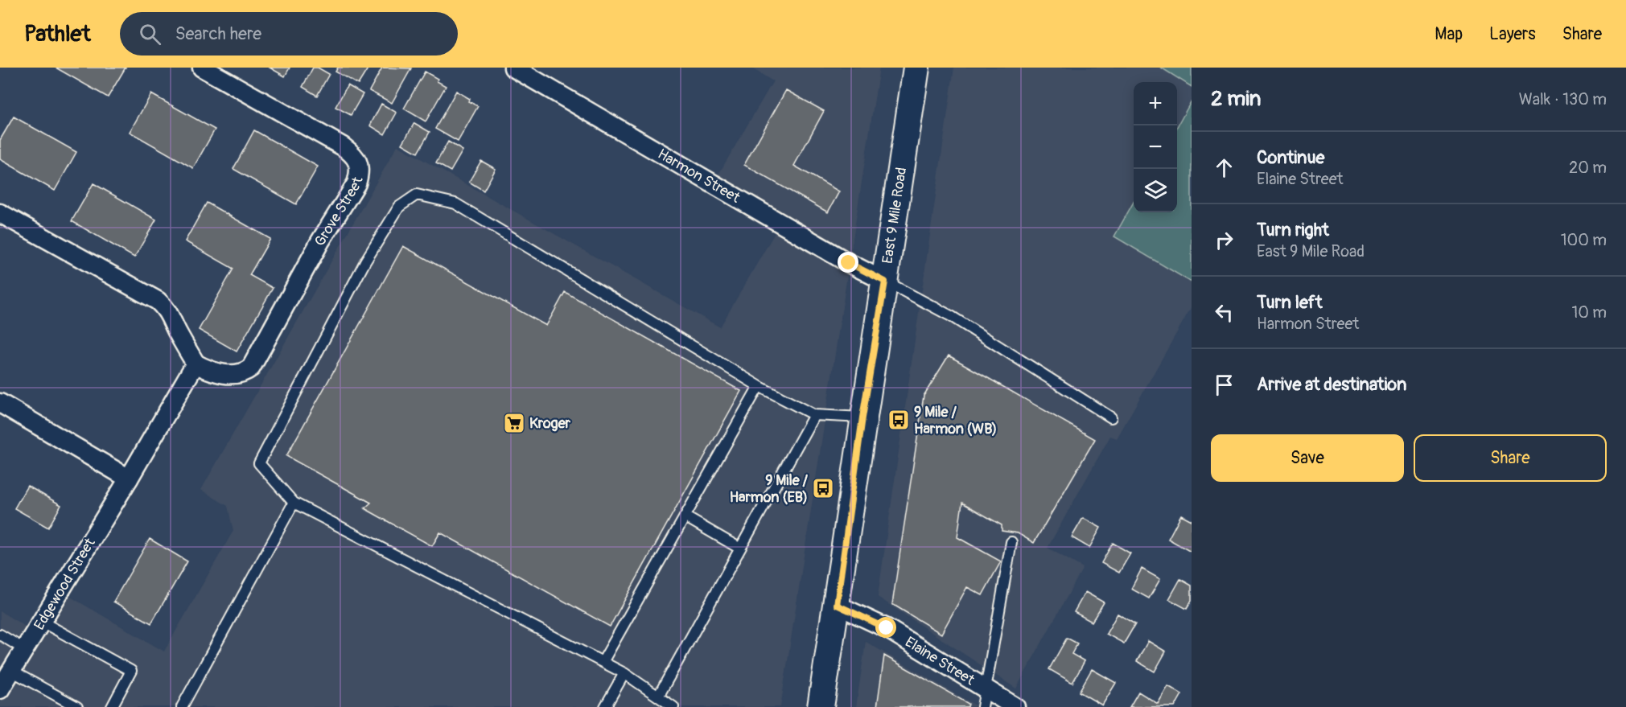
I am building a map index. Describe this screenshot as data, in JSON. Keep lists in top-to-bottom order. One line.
{"streets":{"main road":["East 9 Mile Road"],"street":["Harmon Street","Grove Street","Edgewood Street","Elaine Street"]},"crossings":[["Harmon Street","East 9 Mile Road"],["East 9 Mile Road","Elaine Street"]],"places":{"bus stop":["9 Mile / Harmon (WB)","9 Mile / Harmon (EB)"],"supermarket":["Kroger"]},"page":{"header":"Pathlet","search":"Search here","nav":["Map","Layers","Share"],"heading":["2 min","Walk · 130 m"],"map_buttons":["+","−"],"list":[["Continue","Elaine Street","20 m"],["Turn right","East 9 Mile Road","100 m"],["Turn left","Harmon Street","10 m"],"Arrive at destination"],"buttons":["Save","Share"]}}
